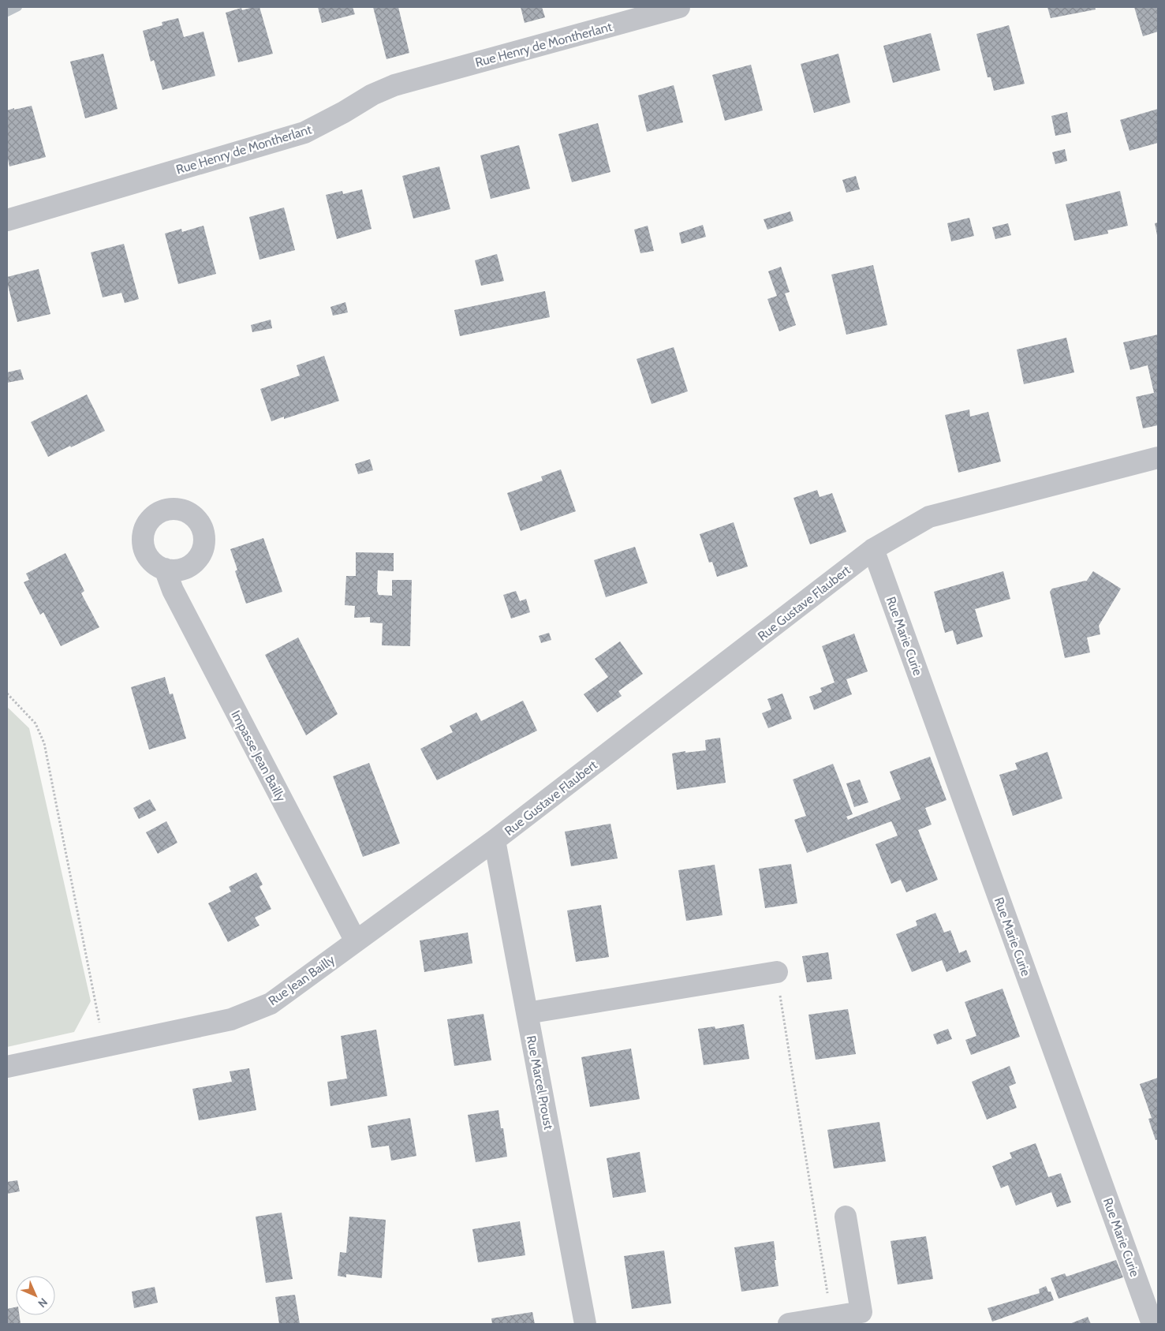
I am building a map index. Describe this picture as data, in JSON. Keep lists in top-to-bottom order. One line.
{"streets":{"street":["Rue Henry de Montherlant","Rue Gustave Flaubert","Rue Marie Curie","Impasse Jean Bailly","Rue Jean Bailly","Rue Marcel Proust"]},"crossings":[["Rue Gustave Flaubert","Rue Marie Curie"],["Rue Gustave Flaubert","Rue Jean Bailly"],["Rue Gustave Flaubert","Rue Marcel Proust"],["Impasse Jean Bailly","Rue Jean Bailly"],["Rue Jean Bailly","Rue Marcel Proust"]],"north":"bottom right"}
